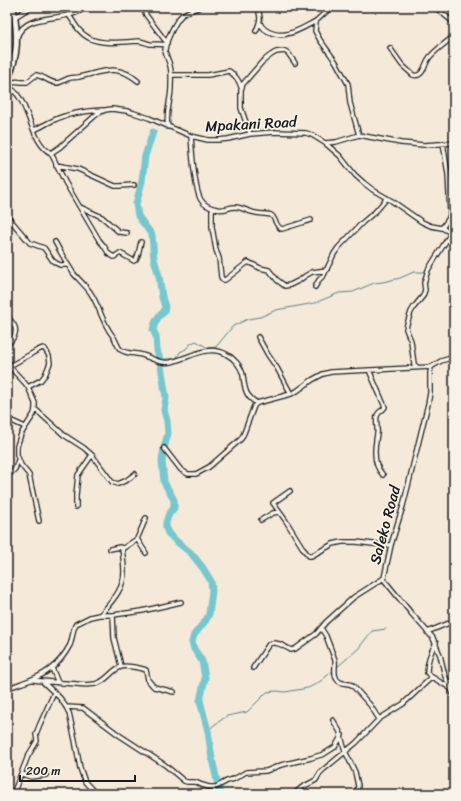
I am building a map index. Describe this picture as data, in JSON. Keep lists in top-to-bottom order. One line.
{"streets":{"street":["Mpakani Road","Saleko Road"]},"scale_bar":"200 m"}
